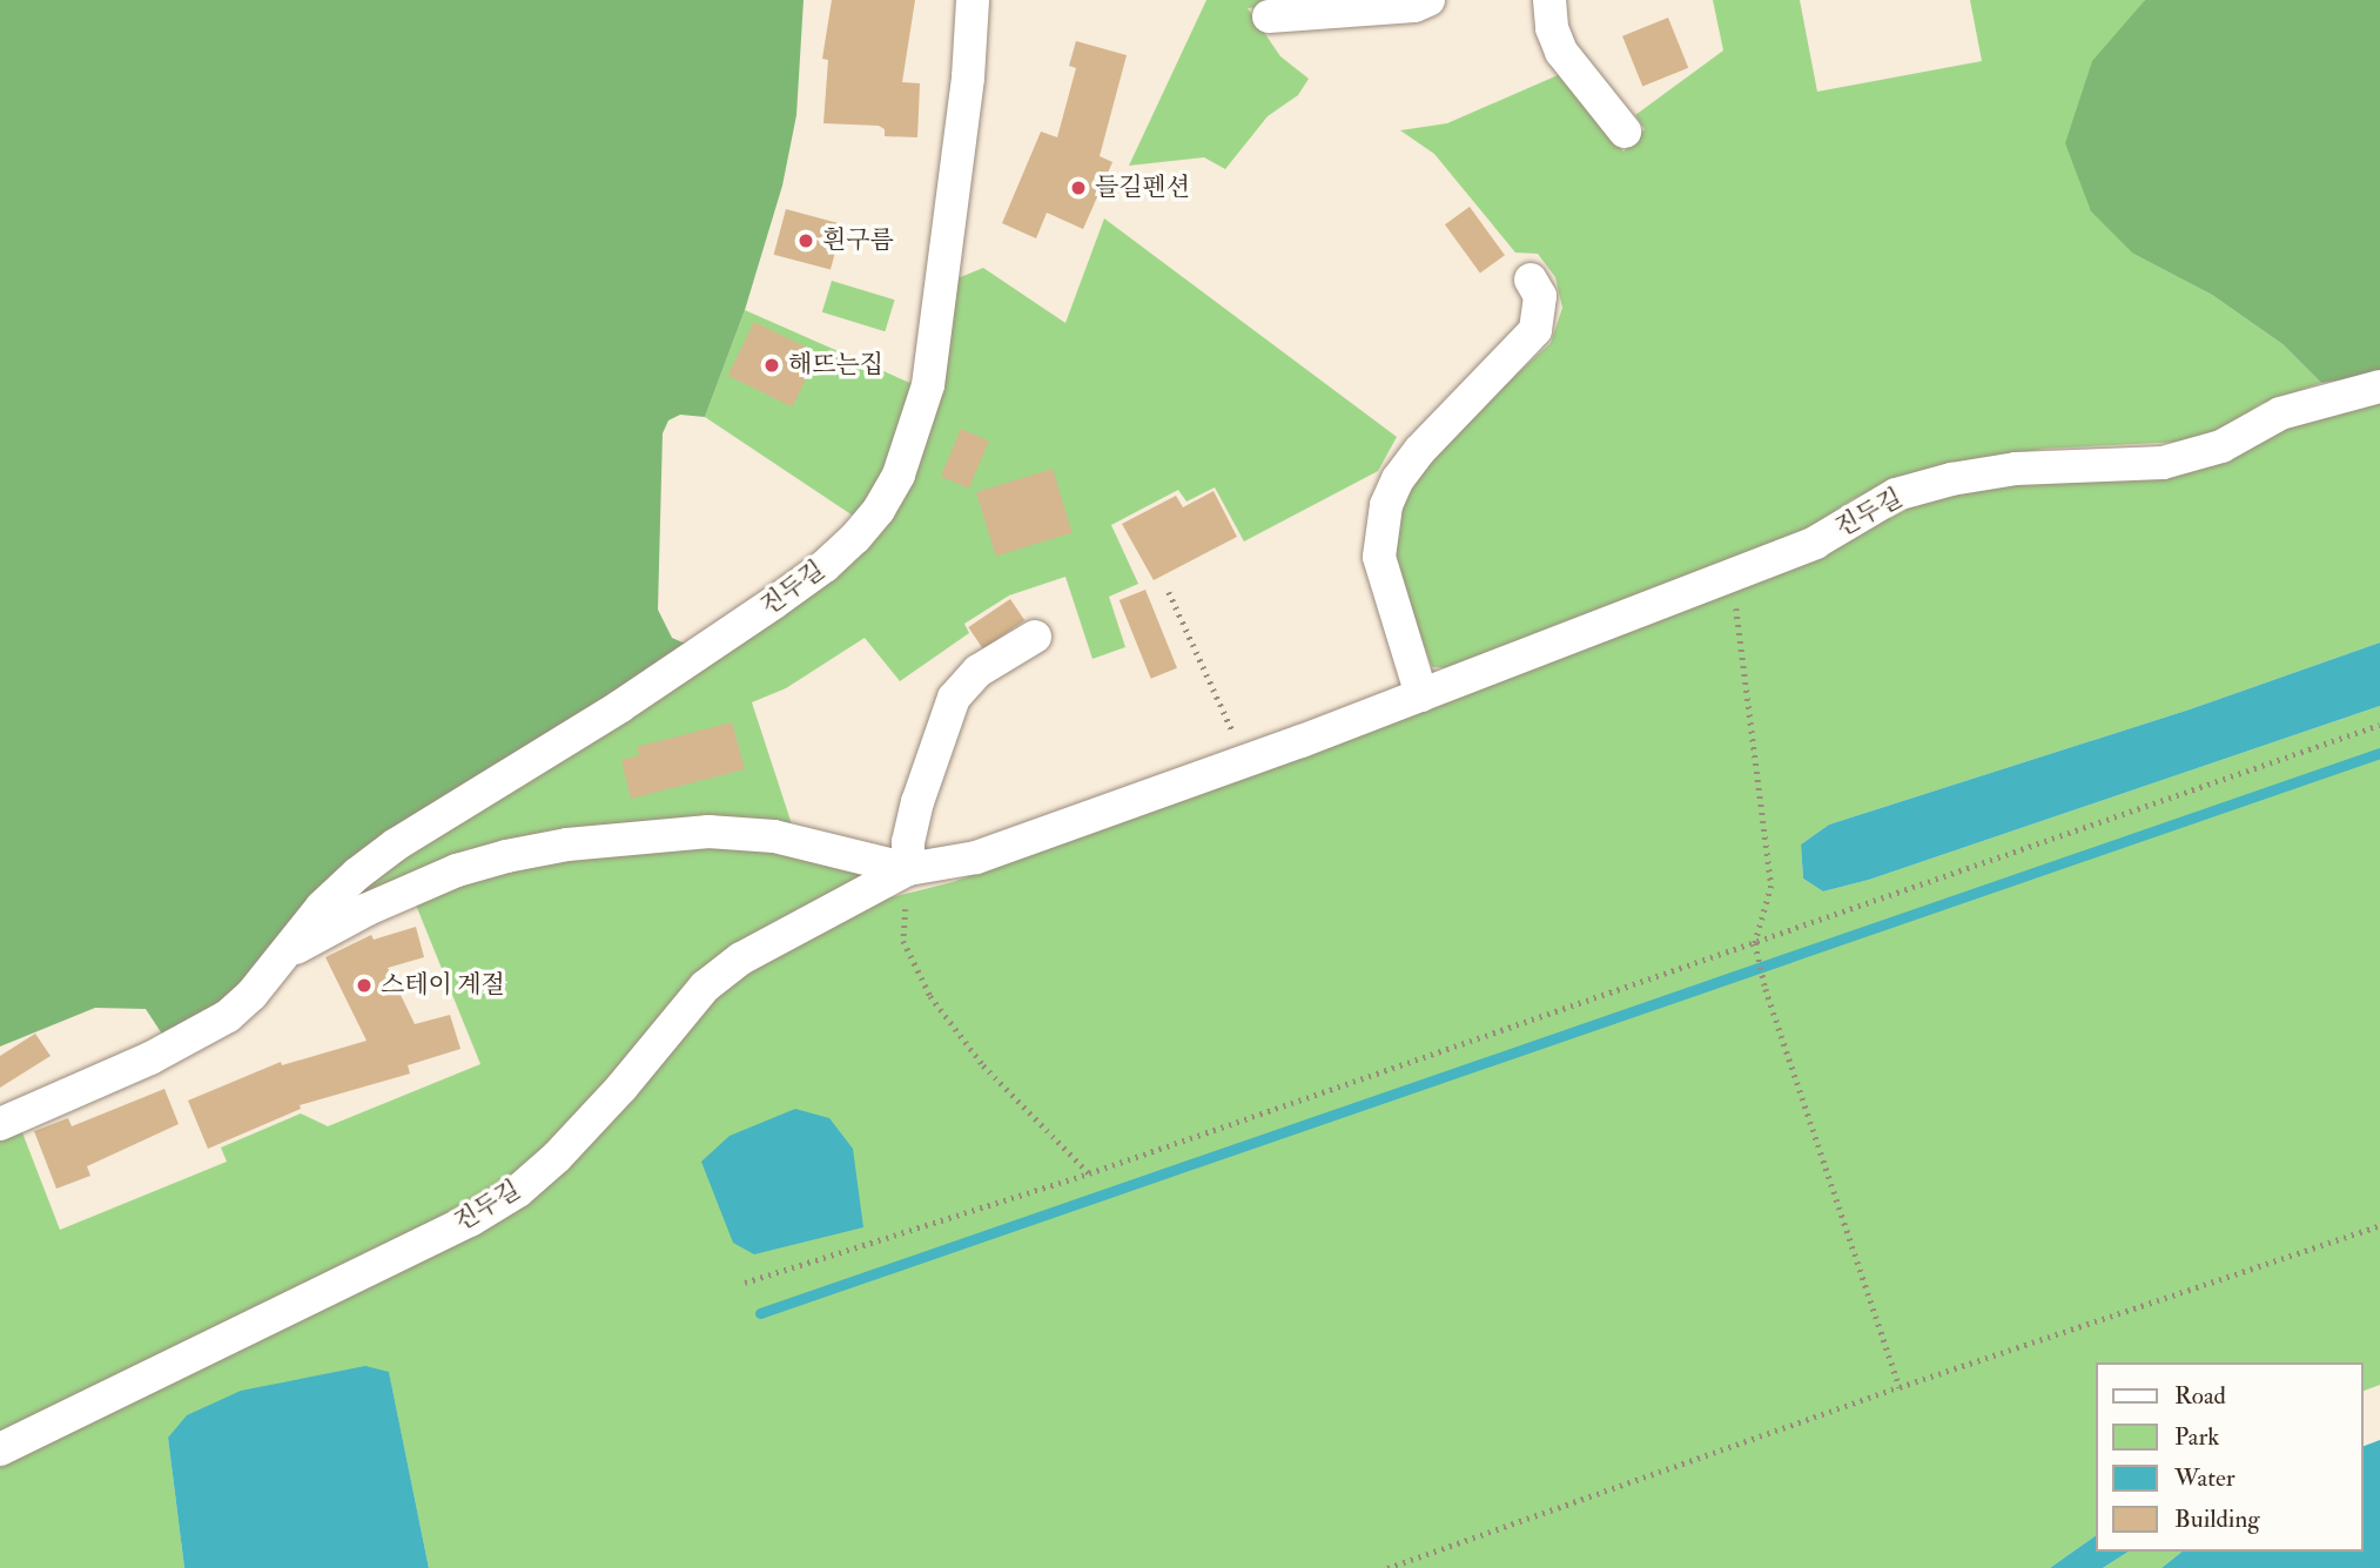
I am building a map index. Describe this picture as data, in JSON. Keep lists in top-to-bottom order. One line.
{"streets":{"street":["진두길"]},"places":["들길펜션","흰구름","해뜨는집","스테이 계절"],"legend":["Road","Park","Water","Building"]}
